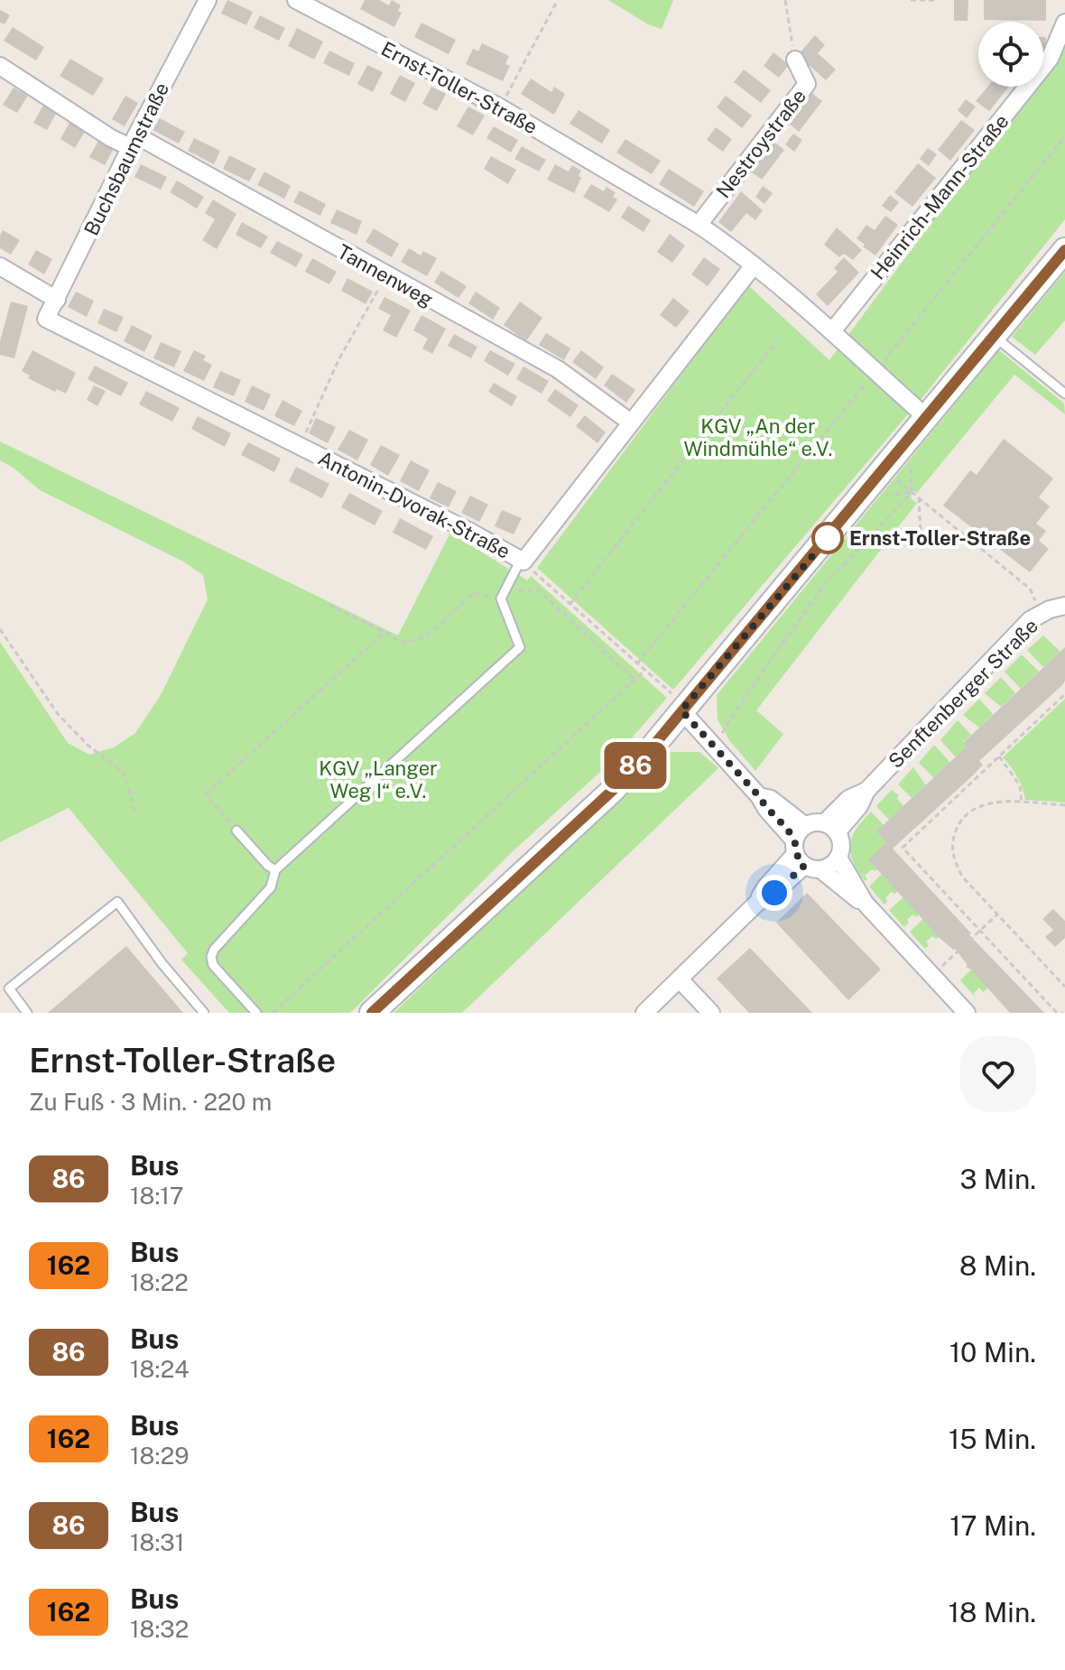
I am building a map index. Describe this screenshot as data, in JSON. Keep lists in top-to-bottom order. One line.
{"streets":{"street":["Ernst-Toller-Straße","Nestroystraße","Buchsbaumstraße","Heinrich-Mann-Straße","Tannenweg","Antonin-Dvorak-Straße","Senftenberger Straße"]},"crossings":[["Ernst-Toller-Straße","Nestroystraße"],["Ernst-Toller-Straße","Heinrich-Mann-Straße"],["Ernst-Toller-Straße","Antonin-Dvorak-Straße"],["Buchsbaumstraße","Tannenweg"],["Buchsbaumstraße","Antonin-Dvorak-Straße"],["Tannenweg","Antonin-Dvorak-Straße"]],"parks":["KGV „An der Windmühle“ e.V.","KGV „Langer Weg I“ e.V."],"places":["Ernst-Toller-Straße"],"lines":["bus line 86"],"page":{"on_map":"86","heading":["Ernst-Toller-Straße","Zu Fuß · 3 Min. · 220 m"],"list":[{"mark":"86","name":"Bus","note":"18:17","value":"3 Min."},{"mark":"162","name":"Bus","note":"18:22","value":"8 Min."},{"mark":"86","name":"Bus","note":"18:24","value":"10 Min."},{"mark":"162","name":"Bus","note":"18:29","value":"15 Min."},{"mark":"86","name":"Bus","note":"18:31","value":"17 Min."},{"mark":"162","name":"Bus","note":"18:32","value":"18 Min."}]}}
